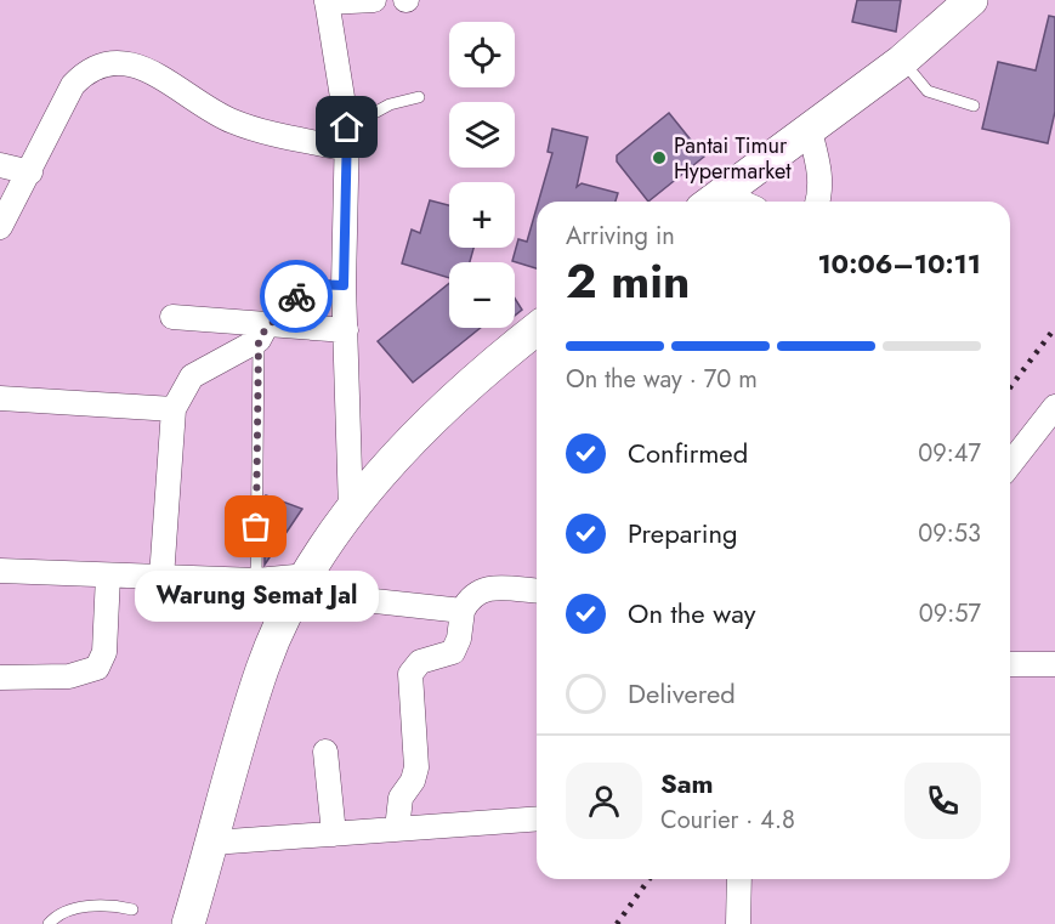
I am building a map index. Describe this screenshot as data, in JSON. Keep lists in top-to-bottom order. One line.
{"places":["Pantai Timur Hypermarket","Warung Semat Jal"],"page":{"map_buttons":["+","−"],"heading":["2 min","Arriving in","10:06–10:11"],"panel":["Sam","Courier · 4.8"],"bar":"On the way · 70 m","list":[["Confirmed","09:47"],["Preparing","09:53"],["On the way","09:57"],"Delivered"],"bubble":"Warung Semat Jal"}}
